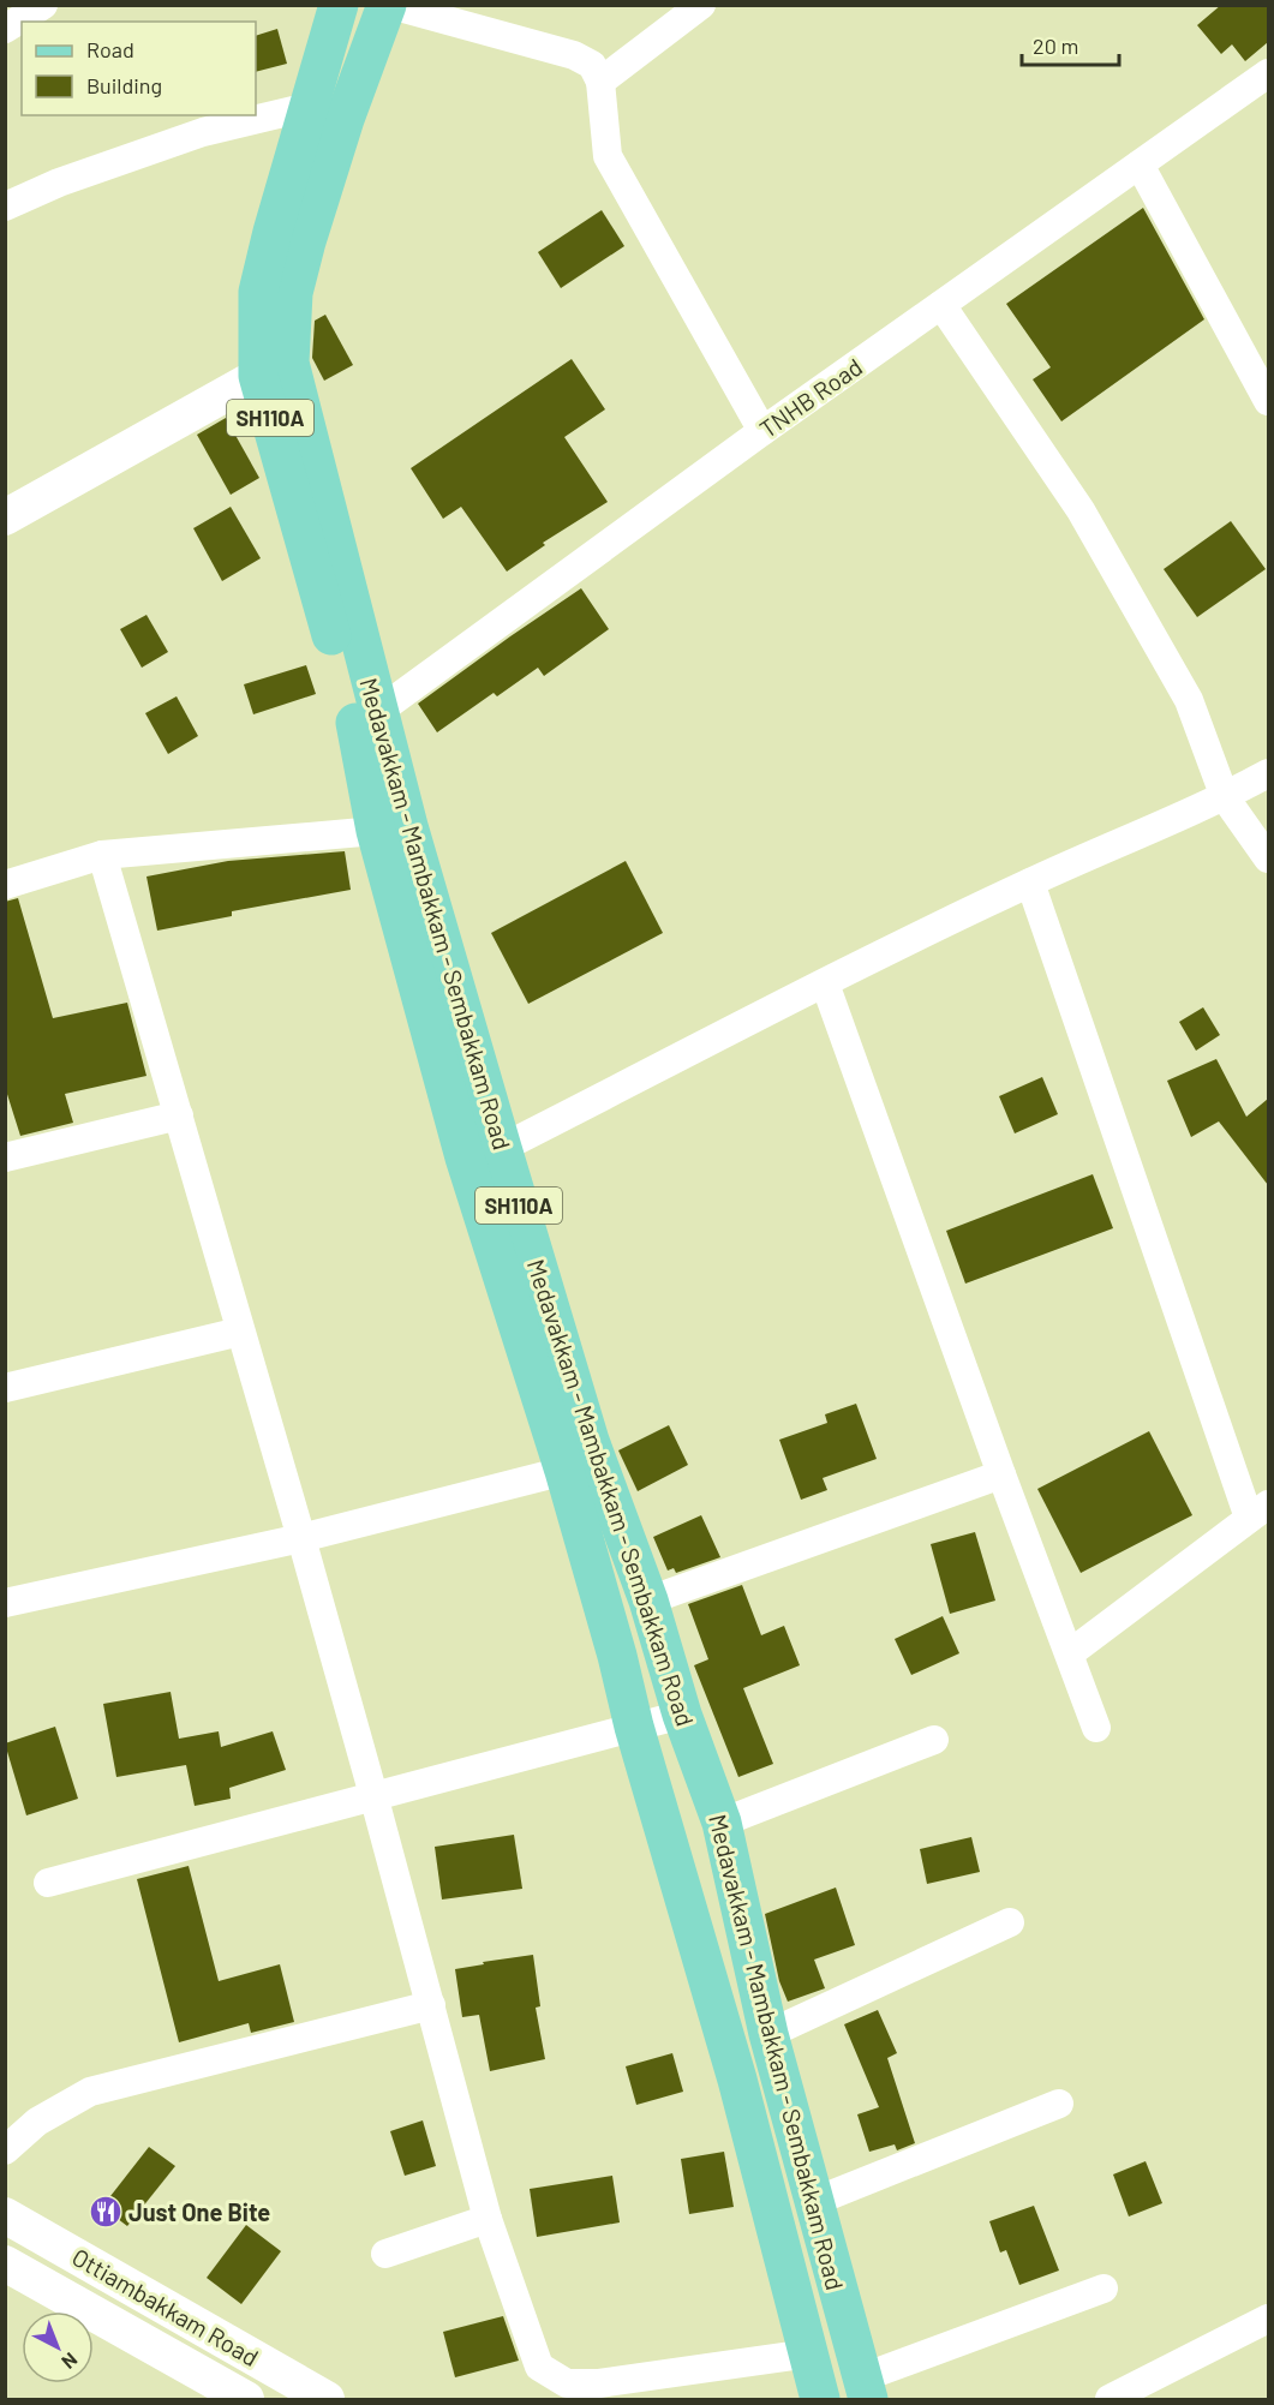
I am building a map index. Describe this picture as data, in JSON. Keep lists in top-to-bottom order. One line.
{"streets":{"main road":["SH110A","Medavakkam - Mambakkam - Sembakkam Road"],"street":["TNHB Road","Ottiambakkam Road"]},"crossings":[["TNHB Road","Medavakkam - Mambakkam - Sembakkam Road"]],"places":{"restaurant":["Just One Bite"]},"legend":["Road","Building"],"scale_bar":"20 m","north":"bottom right"}
